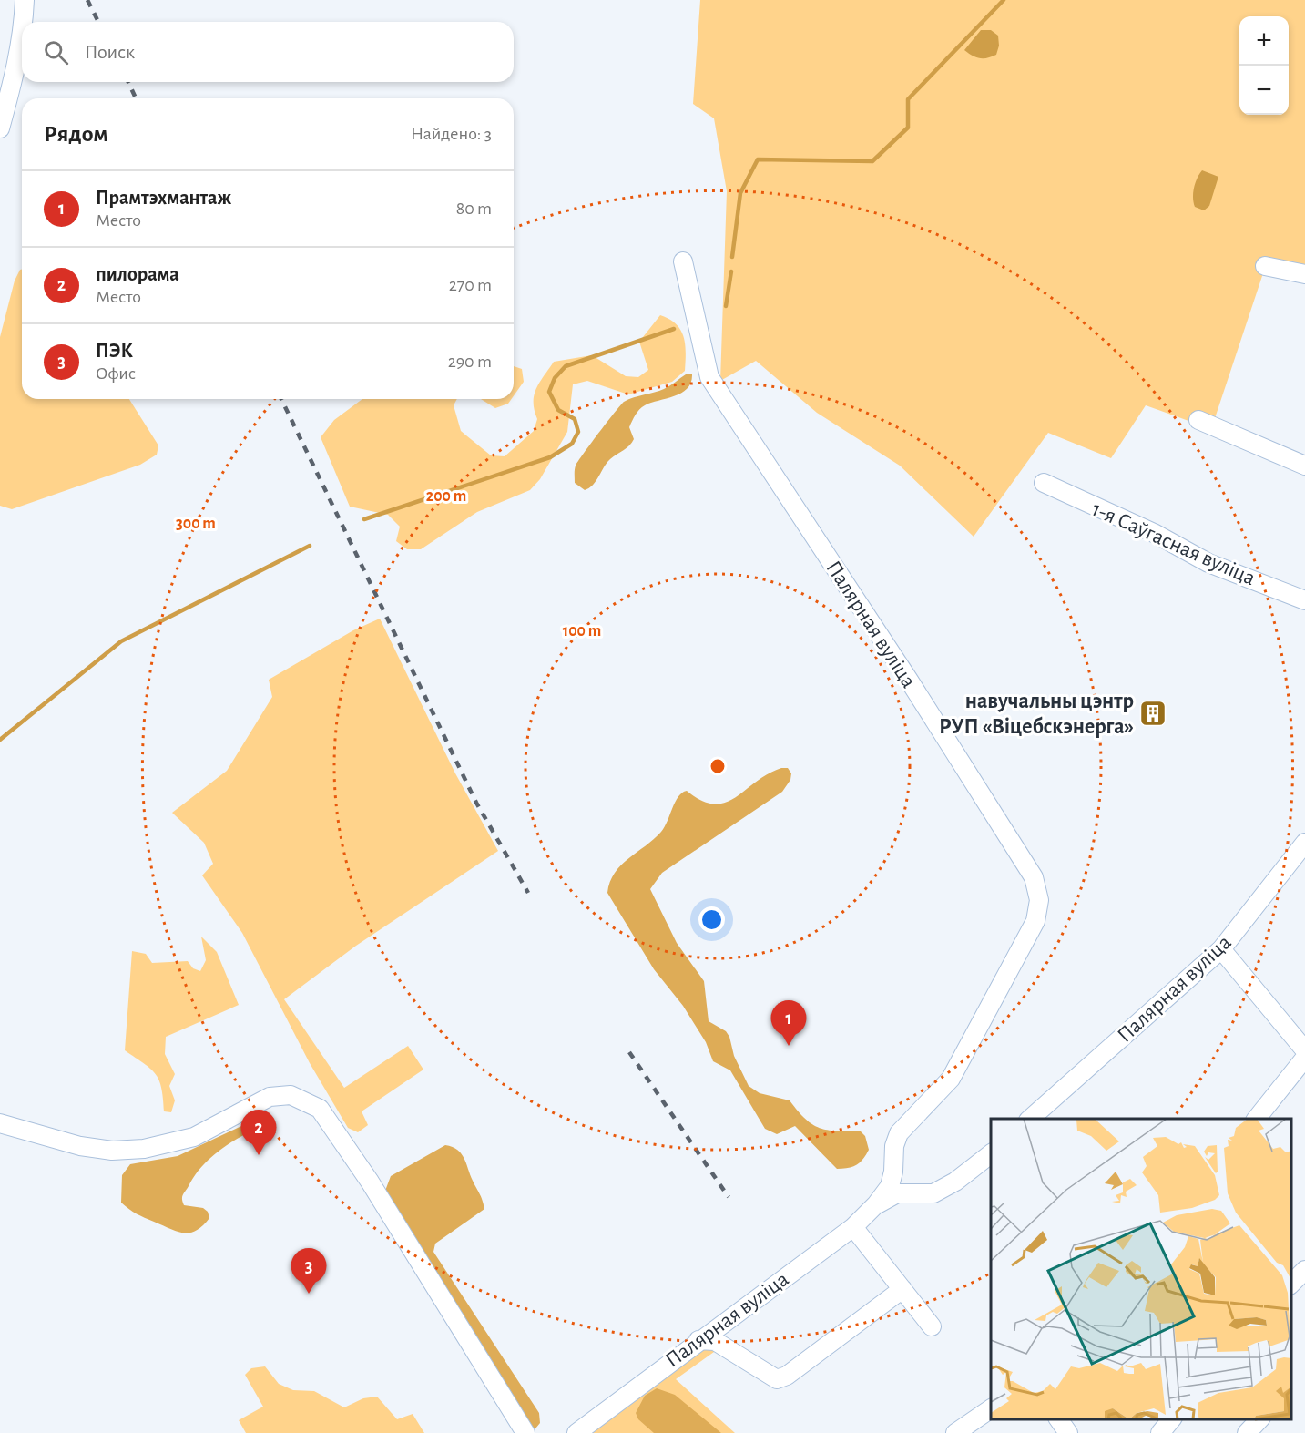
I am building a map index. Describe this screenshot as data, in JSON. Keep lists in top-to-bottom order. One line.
{"streets":{"street":["1-я Саўгасная вуліца","Палярная вуліца"]},"places":{"building":["навучальны цэнтр РУП «Віцебскэнерга»"]},"page":{"map_buttons":["+","−"],"search":"Поиск","heading":["Рядом","Найдено: 3"],"list":[{"mark":"1","name":"Прамтэхмантаж","note":"Место","value":"80 m"},{"mark":"2","name":"пилорама","note":"Место","value":"270 m"},{"mark":"3","name":"ПЭК","note":"Офис","value":"290 m"}],"pins":["1","2","3"]},"rings":["200 m","300 m","100 m"]}
